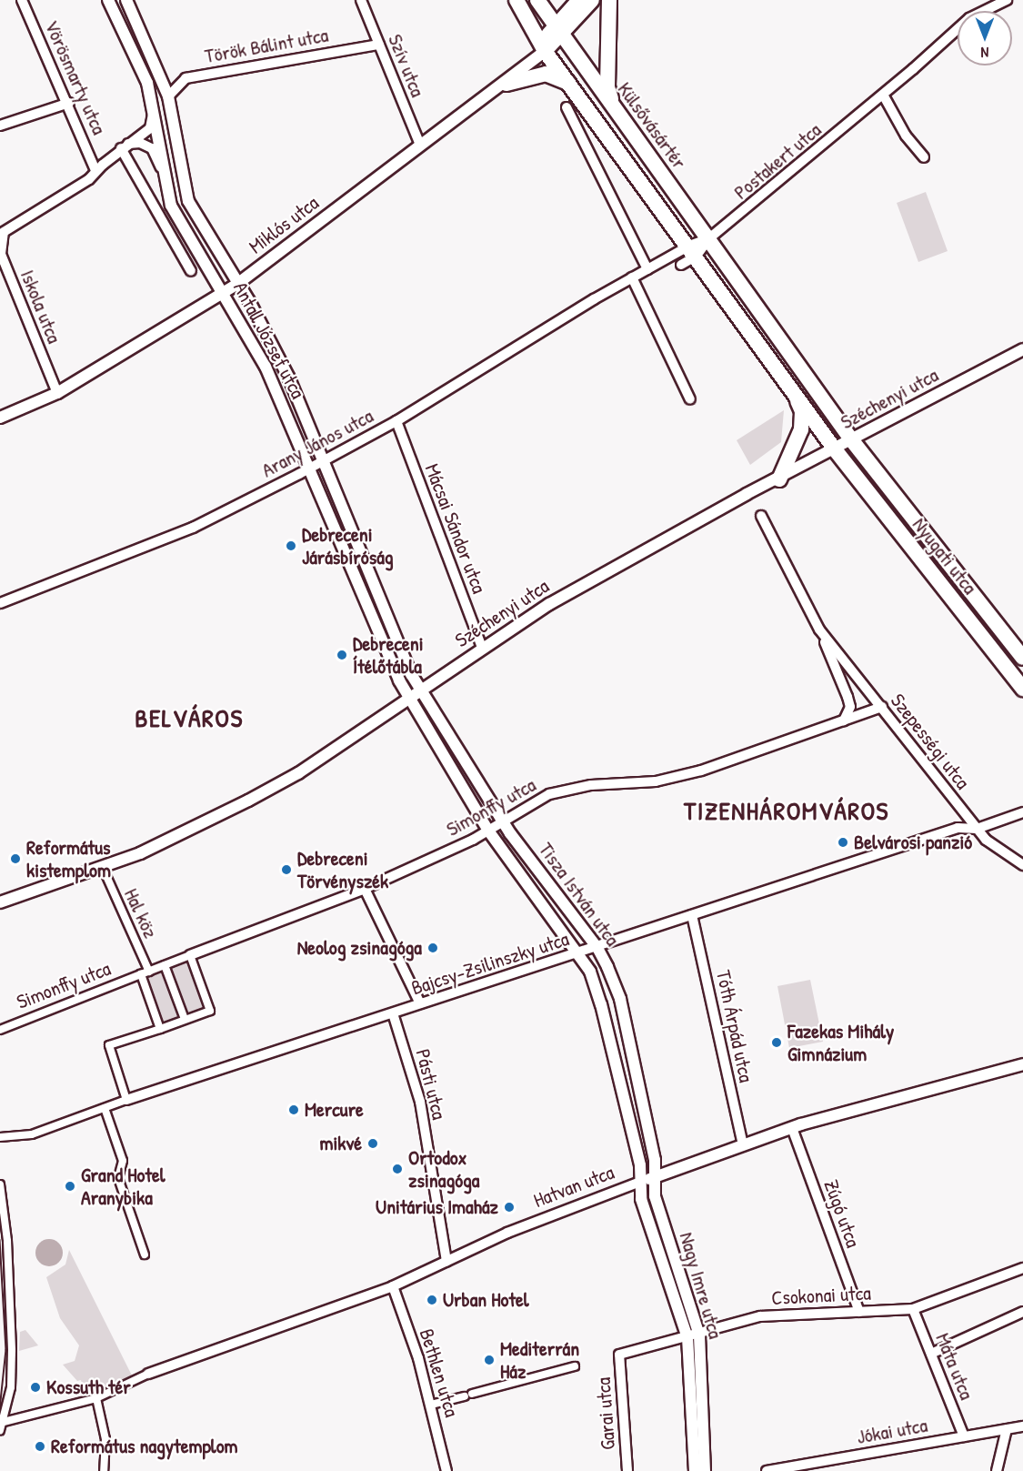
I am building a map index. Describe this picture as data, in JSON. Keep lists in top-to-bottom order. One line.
{"streets":{"main road":["Külsővásártér","Nyugati utca"],"street":["Török Bálint utca","Szív utca","Vörösmarty utca","Postakert utca","Miklós utca","Iskola utca","Antall József utca","Széchenyi utca","Arany János utca","Mácsai Sándor utca","Szepességi utca","Simonffy utca","Tisza István utca","Hal köz","Bajcsy-Zsilinszky utca","Tóth Árpád utca","Pásti utca","Hatvan utca","Zúgó utca","Nagy Imre utca","Csokonai utca","Máta utca","Bethlen utca","Garai utca","Jókai utca"]},"crossings":[["Török Bálint utca","Szív utca"],["Török Bálint utca","Antall József utca"],["Szív utca","Miklós utca"],["Vörösmarty utca","Iskola utca"],["Külsővásártér","Postakert utca"],["Külsővásártér","Miklós utca"],["Külsővásártér","Széchenyi utca"],["Külsővásártér","Nyugati utca"],["Miklós utca","Iskola utca"],["Miklós utca","Antall József utca"],["Antall József utca","Széchenyi utca"],["Antall József utca","Arany János utca"],["Antall József utca","Tisza István utca"],["Széchenyi utca","Mácsai Sándor utca"],["Széchenyi utca","Nyugati utca"],["Széchenyi utca","Tisza István utca"],["Széchenyi utca","Hal köz"],["Arany János utca","Mácsai Sándor utca"],["Szepességi utca","Simonffy utca"],["Szepességi utca","Bajcsy-Zsilinszky utca"],["Simonffy utca","Tisza István utca"],["Simonffy utca","Hal köz"],["Tisza István utca","Bajcsy-Zsilinszky utca"],["Tisza István utca","Hatvan utca"],["Tisza István utca","Nagy Imre utca"],["Bajcsy-Zsilinszky utca","Tóth Árpád utca"],["Bajcsy-Zsilinszky utca","Pásti utca"],["Tóth Árpád utca","Hatvan utca"],["Pásti utca","Hatvan utca"],["Hatvan utca","Zúgó utca"],["Hatvan utca","Nagy Imre utca"],["Hatvan utca","Bethlen utca"],["Zúgó utca","Csokonai utca"],["Nagy Imre utca","Csokonai utca"],["Csokonai utca","Máta utca"],["Csokonai utca","Garai utca"],["Máta utca","Jókai utca"]],"districts":["BELVÁROS","TIZENHÁROMVÁROS"],"places":["Debreceni Járásbíróság","Debreceni Ítélőtábla","Belvárosi panzió","Református kistemplom","Debreceni Törvényszék","Neolog zsinagóga","Fazekas Mihály Gimnázium","Mercure","mikvé","Ortodox zsinagóga","Grand Hotel Aranybika","Unitárius Imaház","Urban Hotel","Mediterrán Ház","Kossuth tér","Református nagytemplom"],"north":"bottom"}
